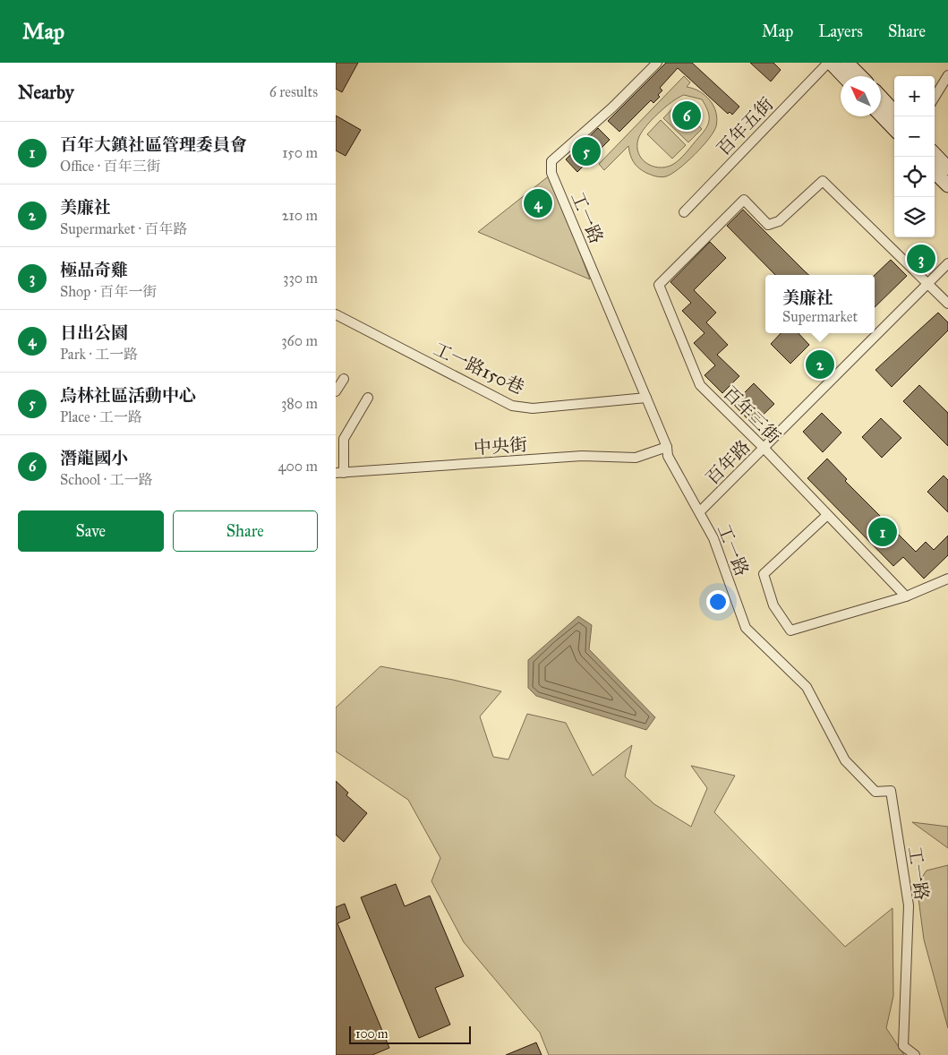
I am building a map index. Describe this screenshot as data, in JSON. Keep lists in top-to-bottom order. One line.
{"streets":{"street":["百年五街","工一路","工一路150巷","百年三街","中央街","百年路"]},"crossings":[["工一路","工一路150巷"],["工一路","中央街"],["工一路","百年路"],["百年三街","百年路"]],"scale_bar":"100 m","north":"top left","page":{"header":"Map","nav":["Map","Layers","Share"],"heading":["Nearby","6 results"],"map_buttons":["+","−"],"pins":["6","5","4","3","2","1"],"list":[{"mark":"1","name":"百年大鎮社區管理委員會","note":"Office · 百年三街","value":"150 m"},{"mark":"2","name":"美廉社","note":"Supermarket · 百年路","value":"210 m"},{"mark":"3","name":"極品奇雞","note":"Shop · 百年一街","value":"330 m"},{"mark":"4","name":"日出公園","note":"Park · 工一路","value":"360 m"},{"mark":"5","name":"烏林社區活動中心","note":"Place · 工一路","value":"380 m"},{"mark":"6","name":"潛龍國小","note":"School · 工一路","value":"400 m"}],"popup":["美廉社","Supermarket"],"buttons":["Save","Share"],"scale":"100 m"}}
